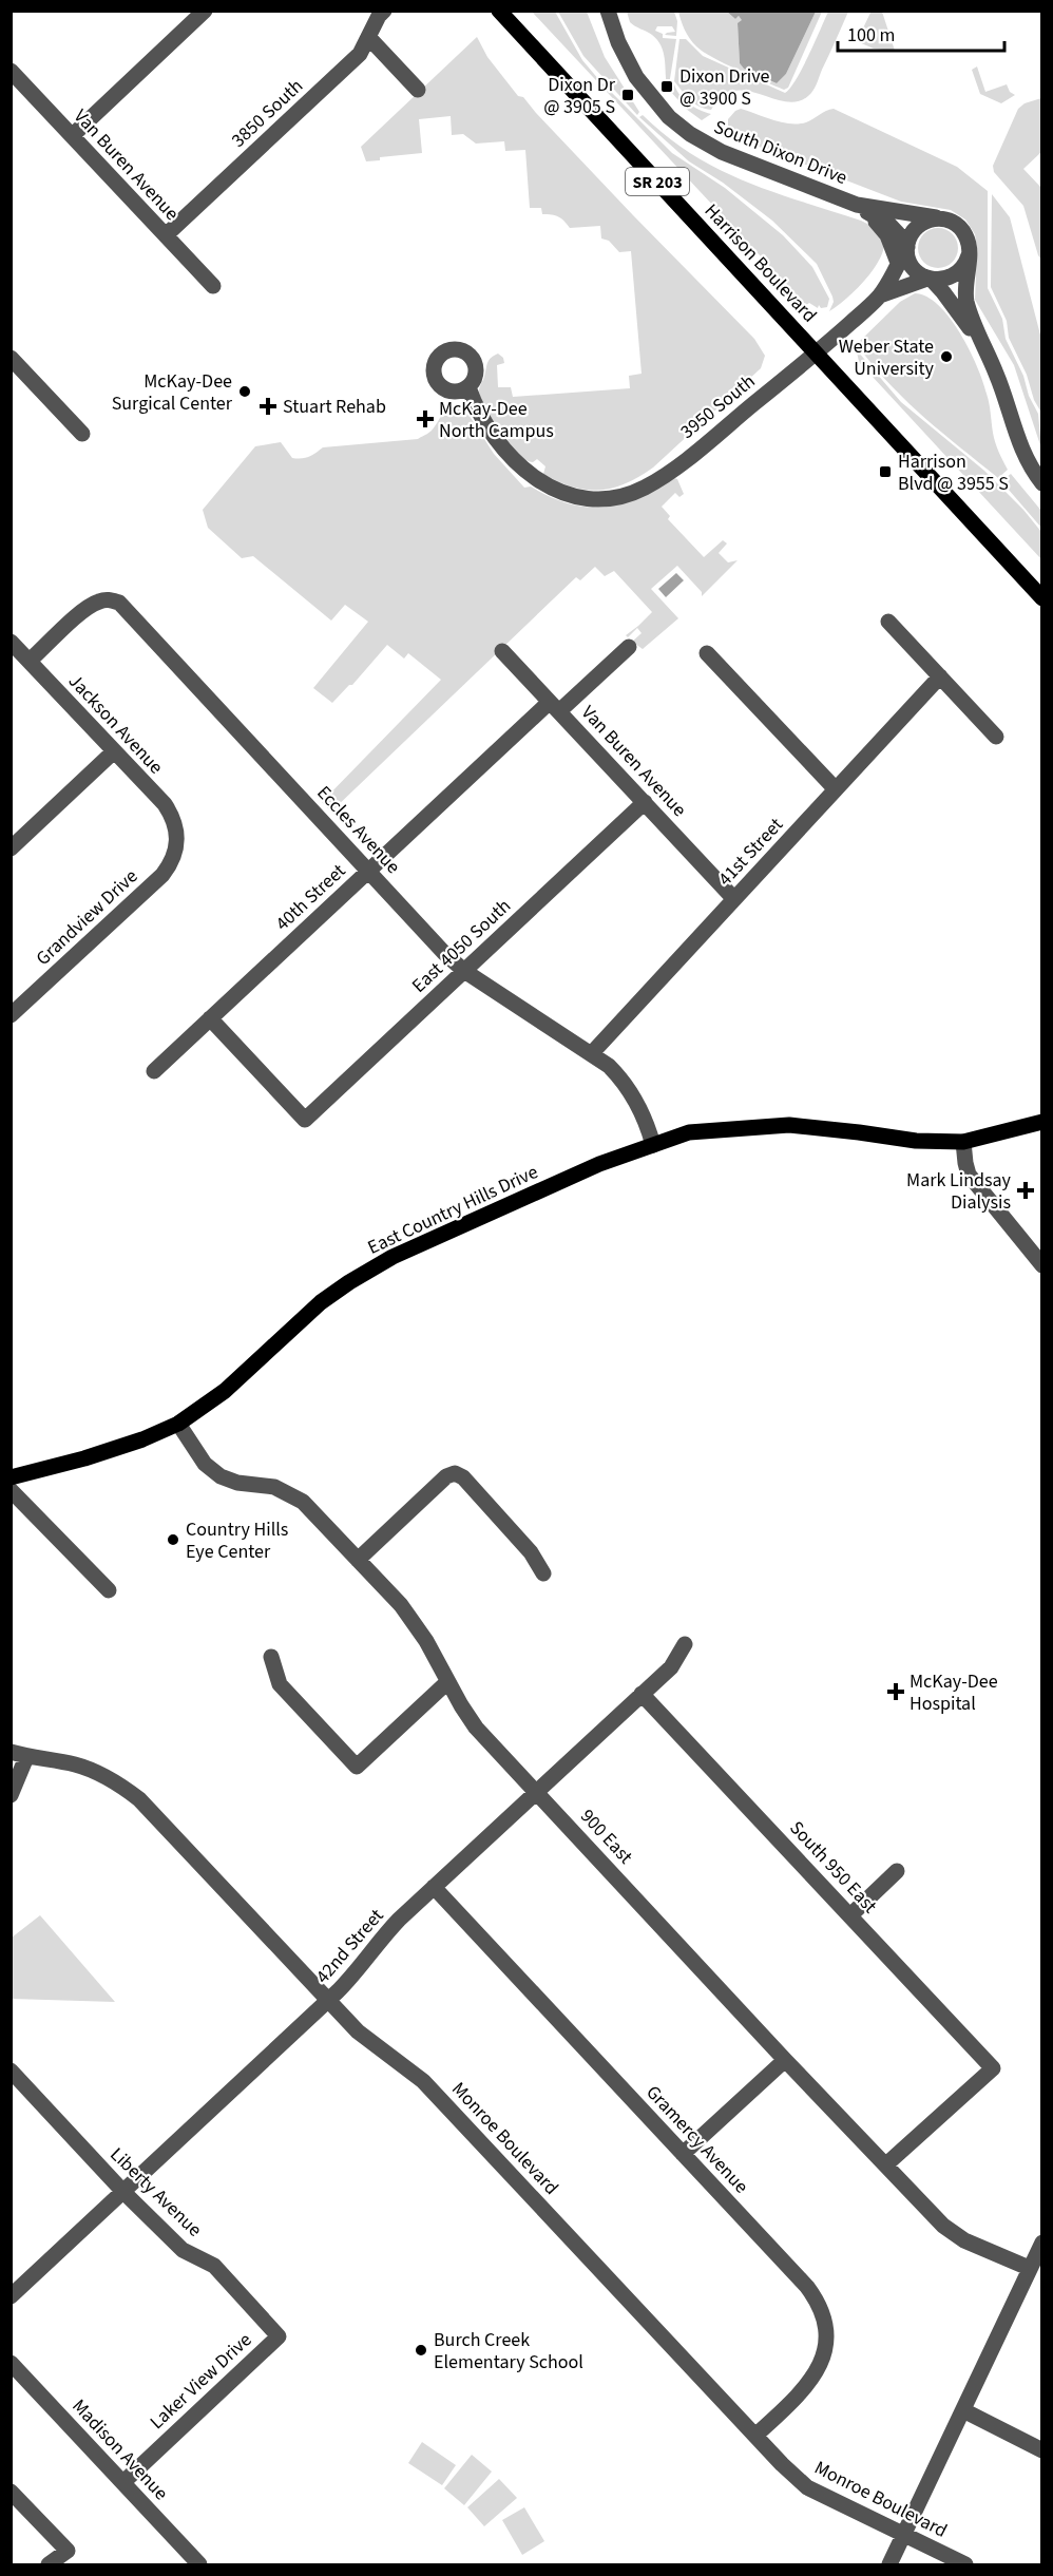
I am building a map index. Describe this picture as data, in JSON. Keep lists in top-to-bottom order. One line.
{"streets":{"main road":["SR 203","Harrison Boulevard","East Country Hills Drive"],"street":["3850 South","South Dixon Drive","Van Buren Avenue","3950 South","Jackson Avenue","Eccles Avenue","41st Street","40th Street","Grandview Drive","East 4050 South","900 East","South 950 East","42nd Street","Monroe Boulevard","Gramercy Avenue","Liberty Avenue","Laker View Drive","Madison Avenue"]},"crossings":[["3850 South","Van Buren Avenue"],["Van Buren Avenue","41st Street"],["Van Buren Avenue","40th Street"],["Van Buren Avenue","East 4050 South"],["Harrison Boulevard","3950 South"],["Jackson Avenue","Eccles Avenue"],["Jackson Avenue","Grandview Drive"],["Eccles Avenue","41st Street"],["Eccles Avenue","40th Street"],["Eccles Avenue","East 4050 South"],["Eccles Avenue","East Country Hills Drive"],["40th Street","East 4050 South"],["East Country Hills Drive","900 East"],["900 East","South 950 East"],["900 East","42nd Street"],["South 950 East","42nd Street"],["42nd Street","Monroe Boulevard"],["42nd Street","Gramercy Avenue"],["42nd Street","Liberty Avenue"],["Monroe Boulevard","Gramercy Avenue"],["Liberty Avenue","Laker View Drive"],["Laker View Drive","Madison Avenue"]],"places":{"transit":["Dixon Drive @ 3900 S","Dixon Dr @ 3905 S","Harrison Blvd @ 3955 S"],"other":["Weber State University","McKay-Dee Surgical Center","Country Hills Eye Center","Burch Creek Elementary School"],"health":["Stuart Rehab","McKay-Dee North Campus","Mark Lindsay Dialysis","McKay-Dee Hospital"]},"scale_bar":"100 m"}
